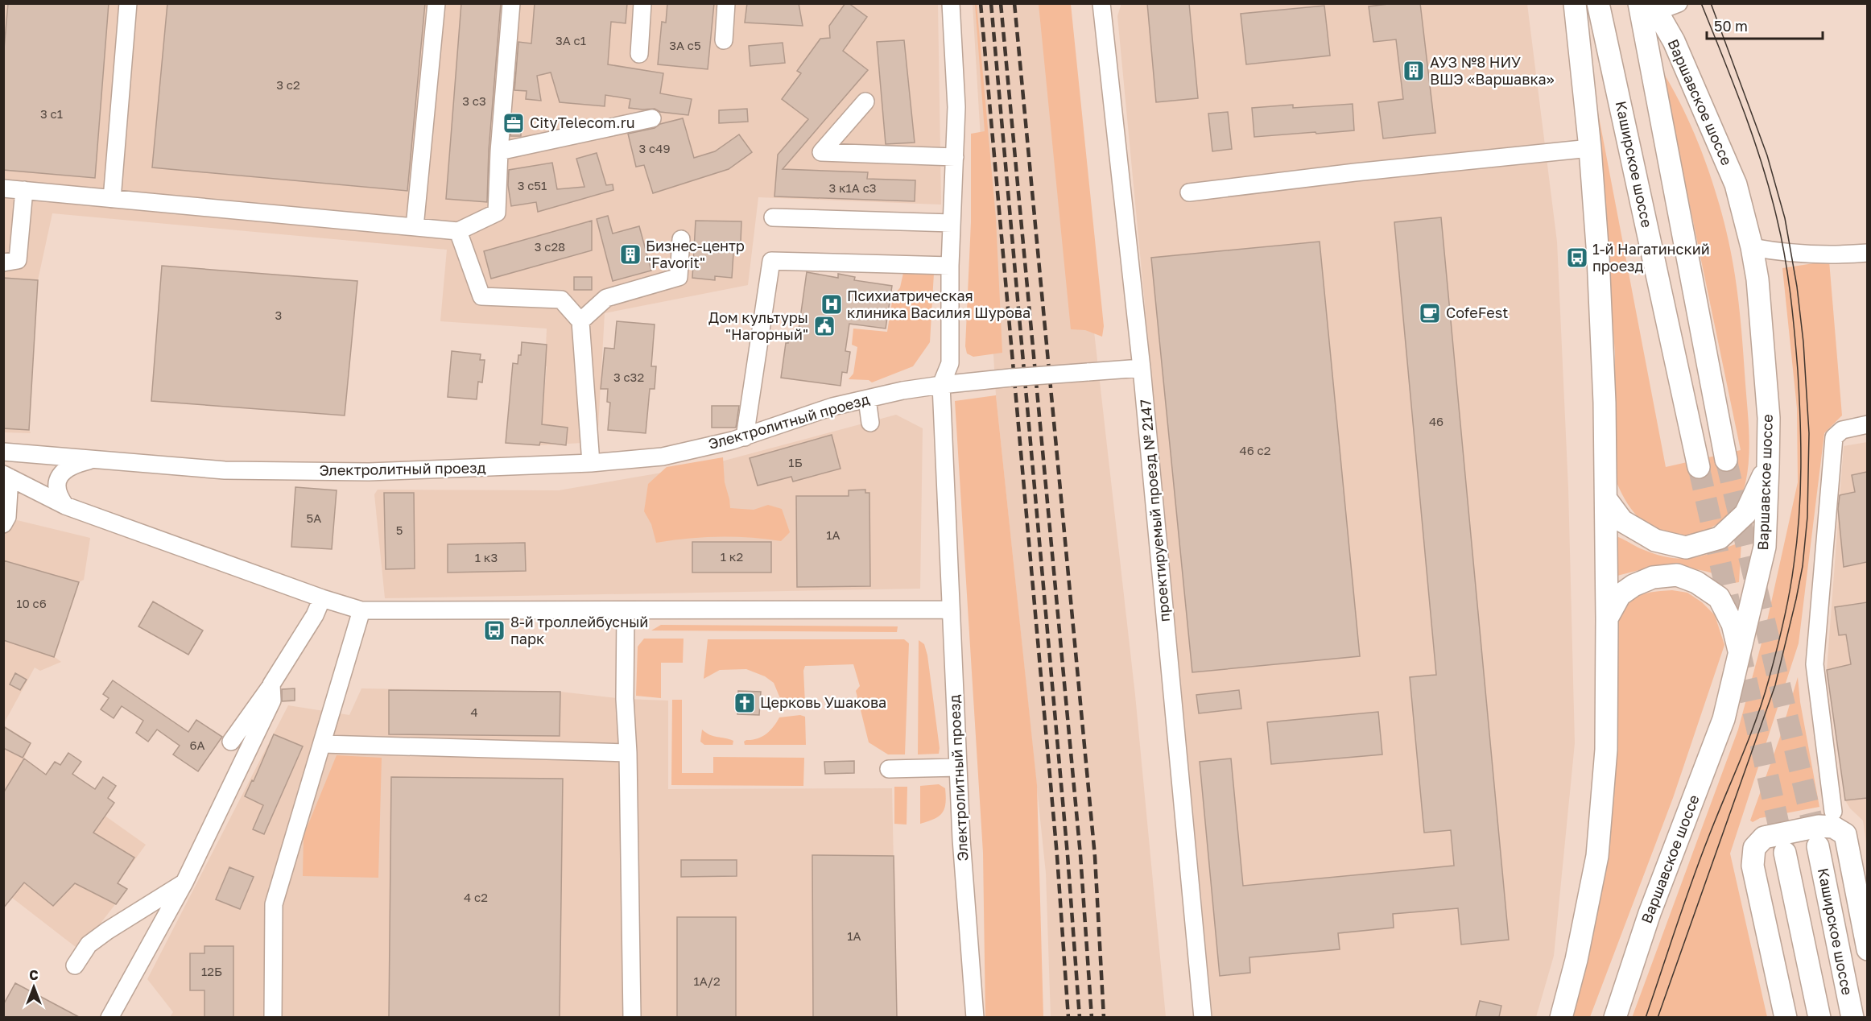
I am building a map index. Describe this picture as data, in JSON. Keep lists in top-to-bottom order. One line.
{"streets":{"main road":["Варшавское шоссе","Каширское шоссе"],"street":["Электролитный проезд","проектируемый проезд № 2147"]},"places":{"building":["АУЗ №8 НИУ ВШЭ «Варшавка»","Бизнес-центр \"Favorit\""],"office":["CityTelecom.ru"],"bus stop":["1-й Нагатинский проезд","8-й троллейбусный парк"],"hospital":["Психиатрическая клиника Василия Шурова"],"cafe":["CofeFest"],"public building":["Дом культуры \"Нагорный\""],"church":["Церковь Ушакова"]},"house_numbers":["3А с1","3А с5","3 с2","3 с3","3 с1","3 с49","3 с51","3 к1А с3","3 с28","3","3 с32","46","46 с2","1Б","5А","5","1А","1 к2","1 к3","10 с6","4","6А","4 с2","1А","12Б","1А/2"],"scale_bar":"50 m","north":"top"}
